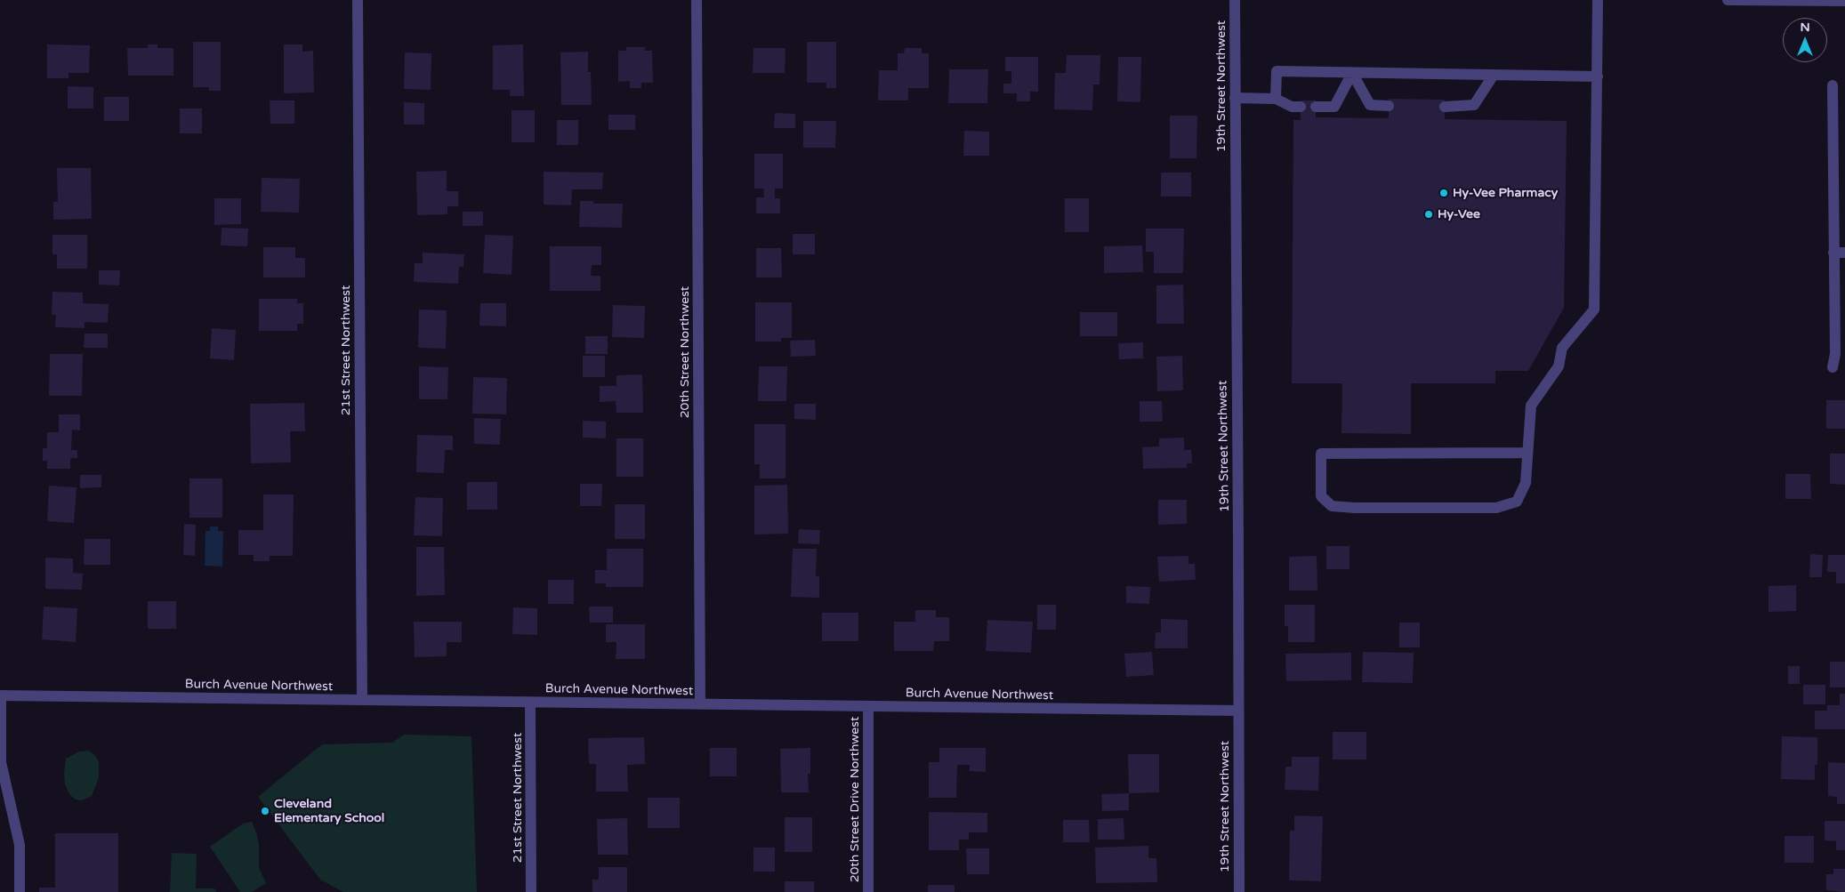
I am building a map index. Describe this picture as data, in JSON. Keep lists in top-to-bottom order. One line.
{"streets":{"street":["19th Street Northwest","21st Street Northwest","20th Street Northwest","Burch Avenue Northwest","20th Street Drive Northwest"]},"crossings":[["19th Street Northwest","Burch Avenue Northwest"],["21st Street Northwest","Burch Avenue Northwest"],["20th Street Northwest","Burch Avenue Northwest"],["Burch Avenue Northwest","20th Street Drive Northwest"]],"places":["Hy-Vee Pharmacy","Hy-Vee","Cleveland Elementary School"],"north":"top"}
